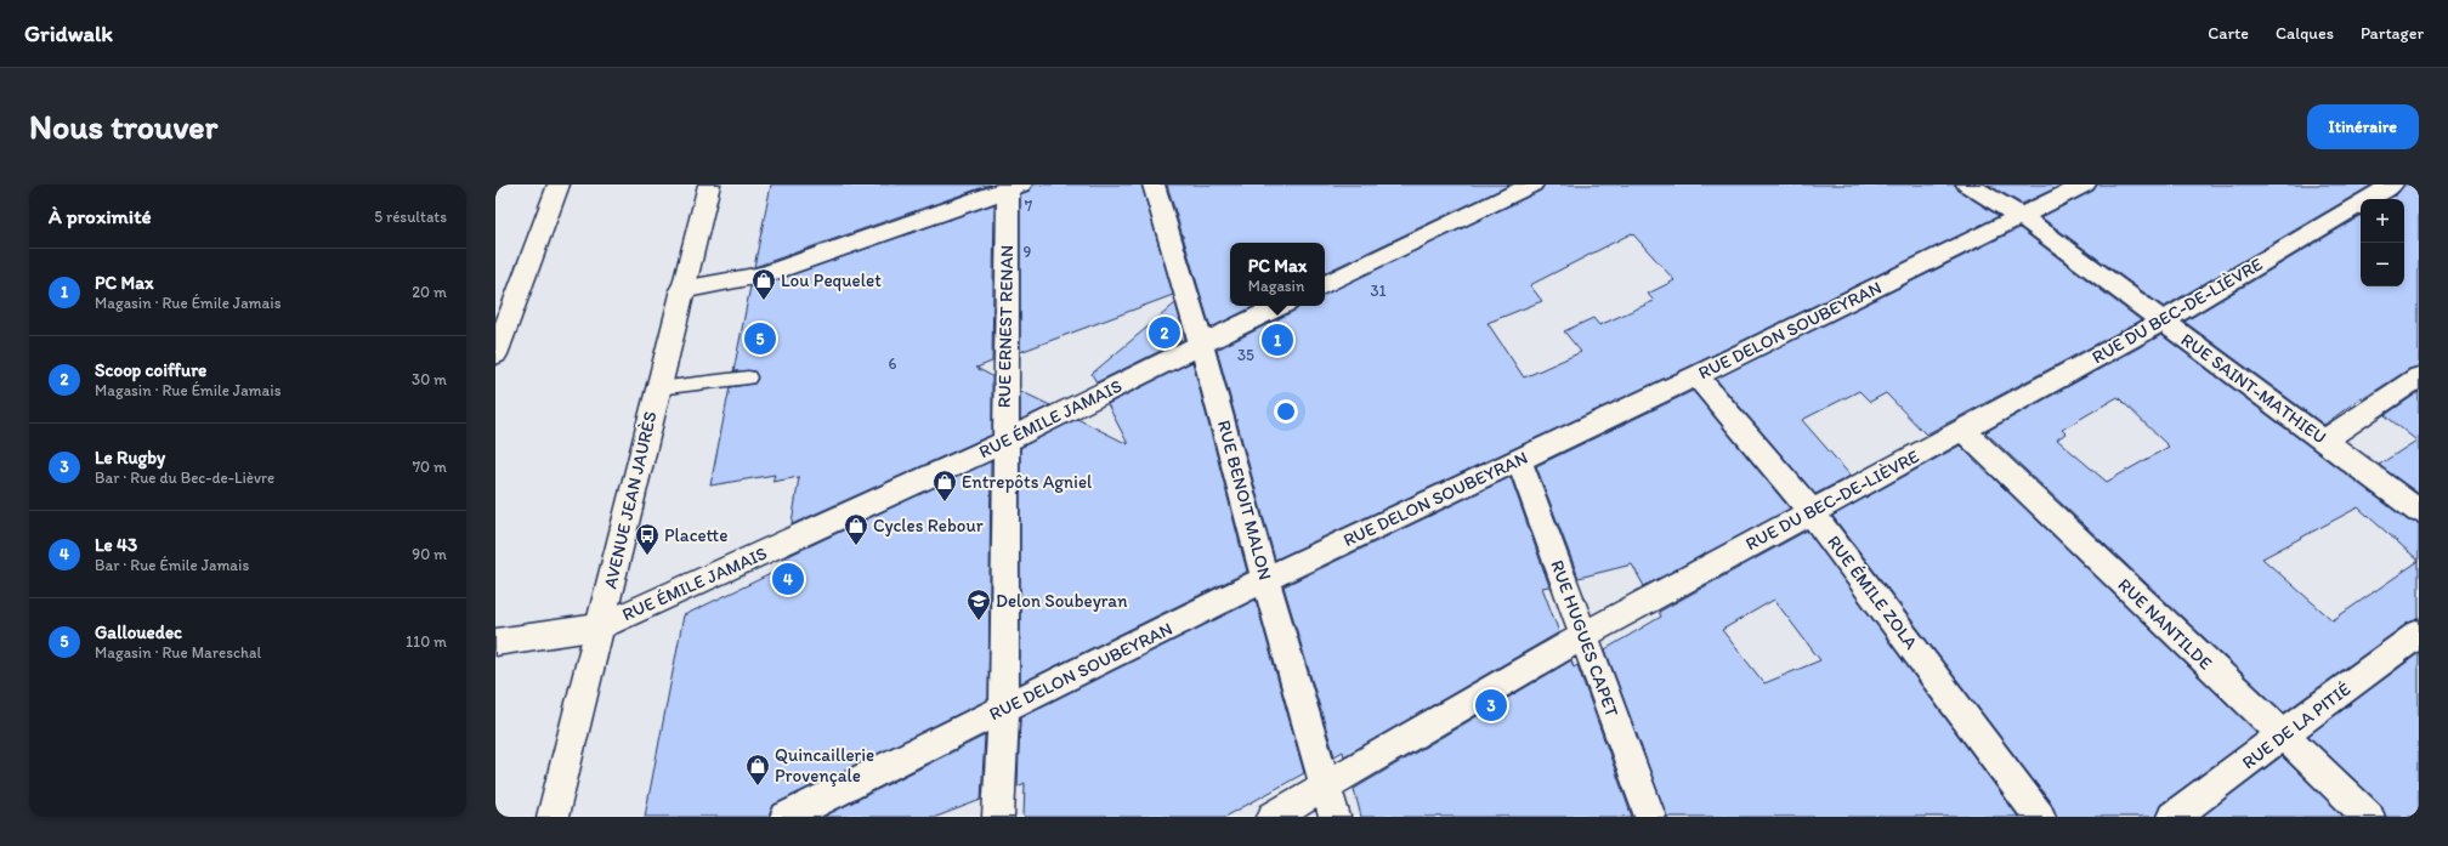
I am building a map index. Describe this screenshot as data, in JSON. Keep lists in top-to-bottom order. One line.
{"streets":{"street":["RUE DU BEC-DE-LIÈVRE","RUE ERNEST RENAN","RUE DELON SOUBEYRAN","RUE SAINT-MATHIEU","RUE ÉMILE JAMAIS","AVENUE JEAN JAURÈS","RUE BENOIT MALON","RUE ÉMILE ZOLA","RUE NANTILDE","RUE HUGUES CAPET","RUE DE LA PITIÉ"]},"crossings":[["RUE DU BEC-DE-LIÈVRE","RUE SAINT-MATHIEU"],["RUE DU BEC-DE-LIÈVRE","RUE BENOIT MALON"],["RUE DU BEC-DE-LIÈVRE","RUE ÉMILE ZOLA"],["RUE DU BEC-DE-LIÈVRE","RUE NANTILDE"],["RUE DU BEC-DE-LIÈVRE","RUE HUGUES CAPET"],["RUE ERNEST RENAN","RUE DELON SOUBEYRAN"],["RUE ERNEST RENAN","RUE ÉMILE JAMAIS"],["RUE DELON SOUBEYRAN","RUE SAINT-MATHIEU"],["RUE DELON SOUBEYRAN","RUE BENOIT MALON"],["RUE DELON SOUBEYRAN","RUE ÉMILE ZOLA"],["RUE DELON SOUBEYRAN","RUE HUGUES CAPET"],["RUE ÉMILE JAMAIS","AVENUE JEAN JAURÈS"],["RUE ÉMILE JAMAIS","RUE BENOIT MALON"],["RUE NANTILDE","RUE DE LA PITIÉ"]],"places":{"shop":["Lou Pequelet","Entrepôts Agniel","Cycles Rebour","Quincaillerie Provençale"],"bus stop":["Placette"],"school or university":["Delon Soubeyran"]},"house_numbers":["7","9","31","35","6"],"page":{"header":"Gridwalk","nav":["Carte","Calques","Partager"],"buttons":"Itinéraire","title":"Nous trouver","heading":["À proximité","5 résultats"],"map_buttons":["+","−"],"popup":["PC Max","Magasin"],"list":[{"mark":"1","name":"PC Max","note":"Magasin · Rue Émile Jamais","value":"20 m"},{"mark":"2","name":"Scoop coiffure","note":"Magasin · Rue Émile Jamais","value":"30 m"},{"mark":"3","name":"Le Rugby","note":"Bar · Rue du Bec-de-Lièvre","value":"70 m"},{"mark":"4","name":"Le 43","note":"Bar · Rue Émile Jamais","value":"90 m"},{"mark":"5","name":"Gallouedec","note":"Magasin · Rue Mareschal","value":"110 m"}],"pins":["2","5","1","4","3"]}}
